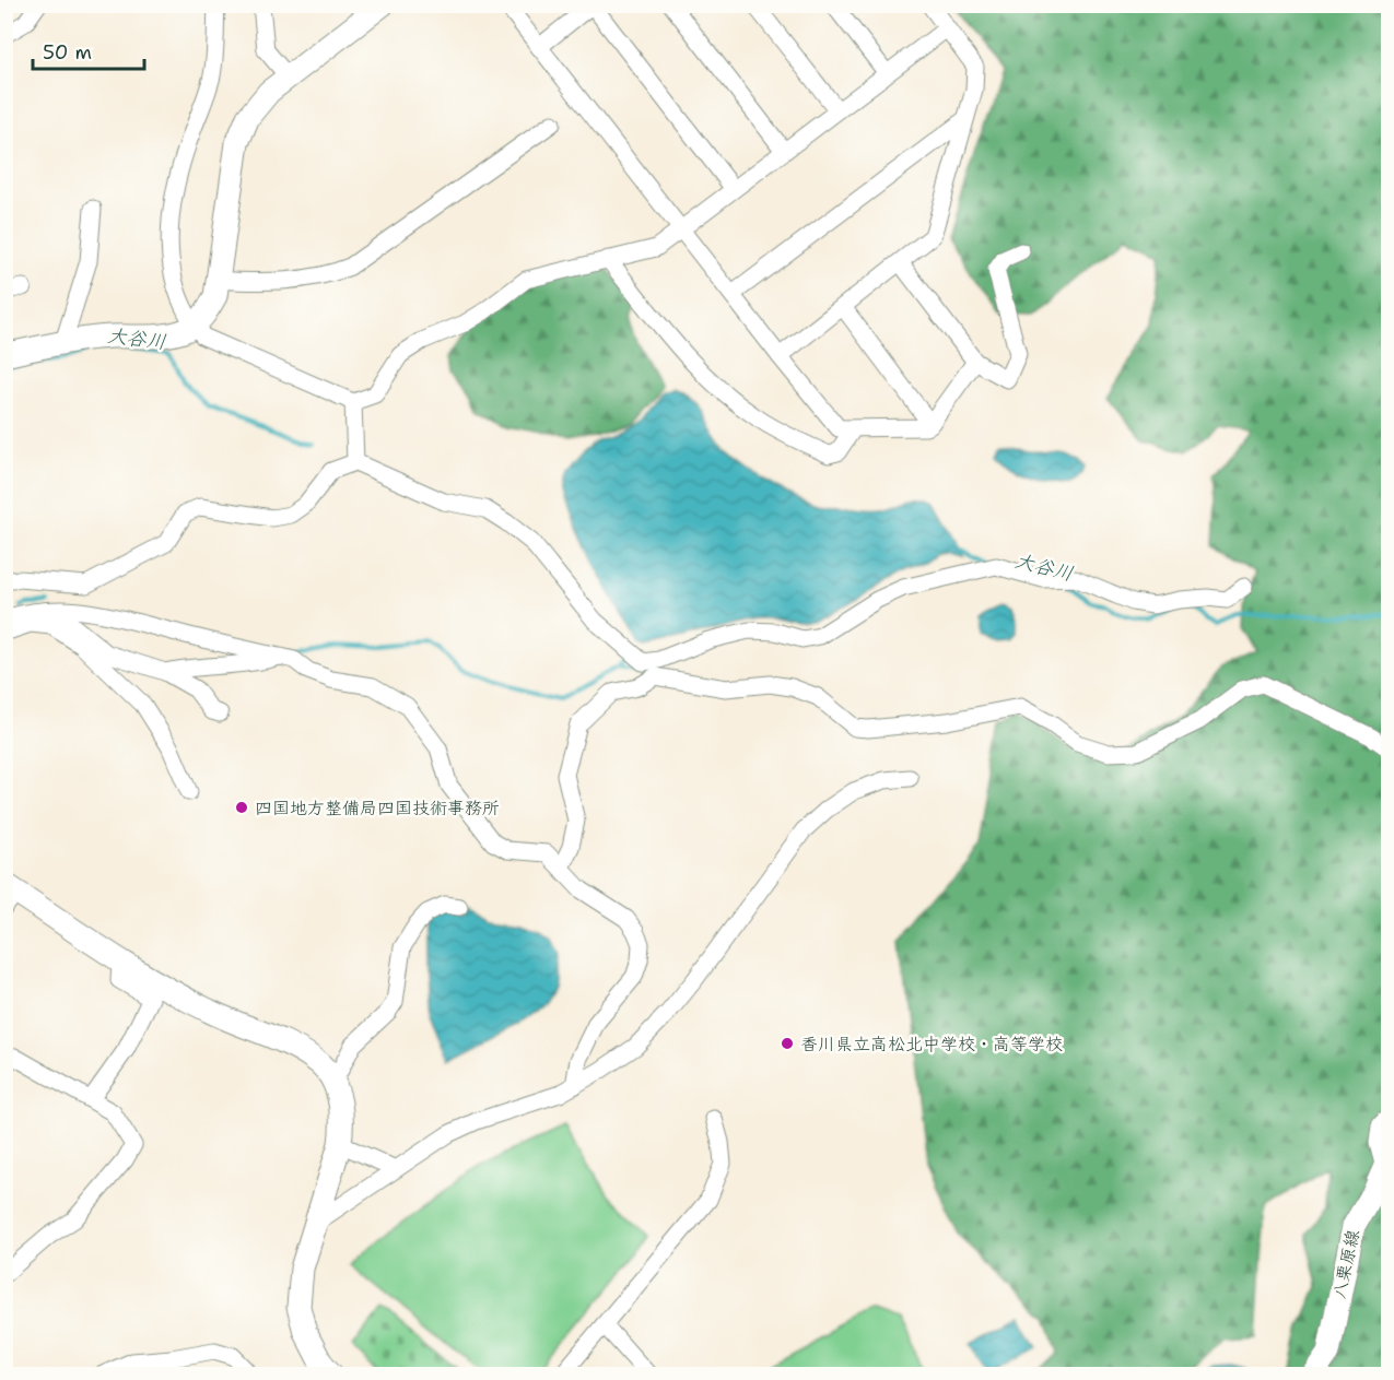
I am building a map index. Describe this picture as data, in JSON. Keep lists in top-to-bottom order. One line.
{"streets":{"street":["八栗原線"]},"water":["大谷川"],"places":["四国地方整備局四国技術事務所","香川県立高松北中学校・高等学校"],"scale_bar":"50 m"}
